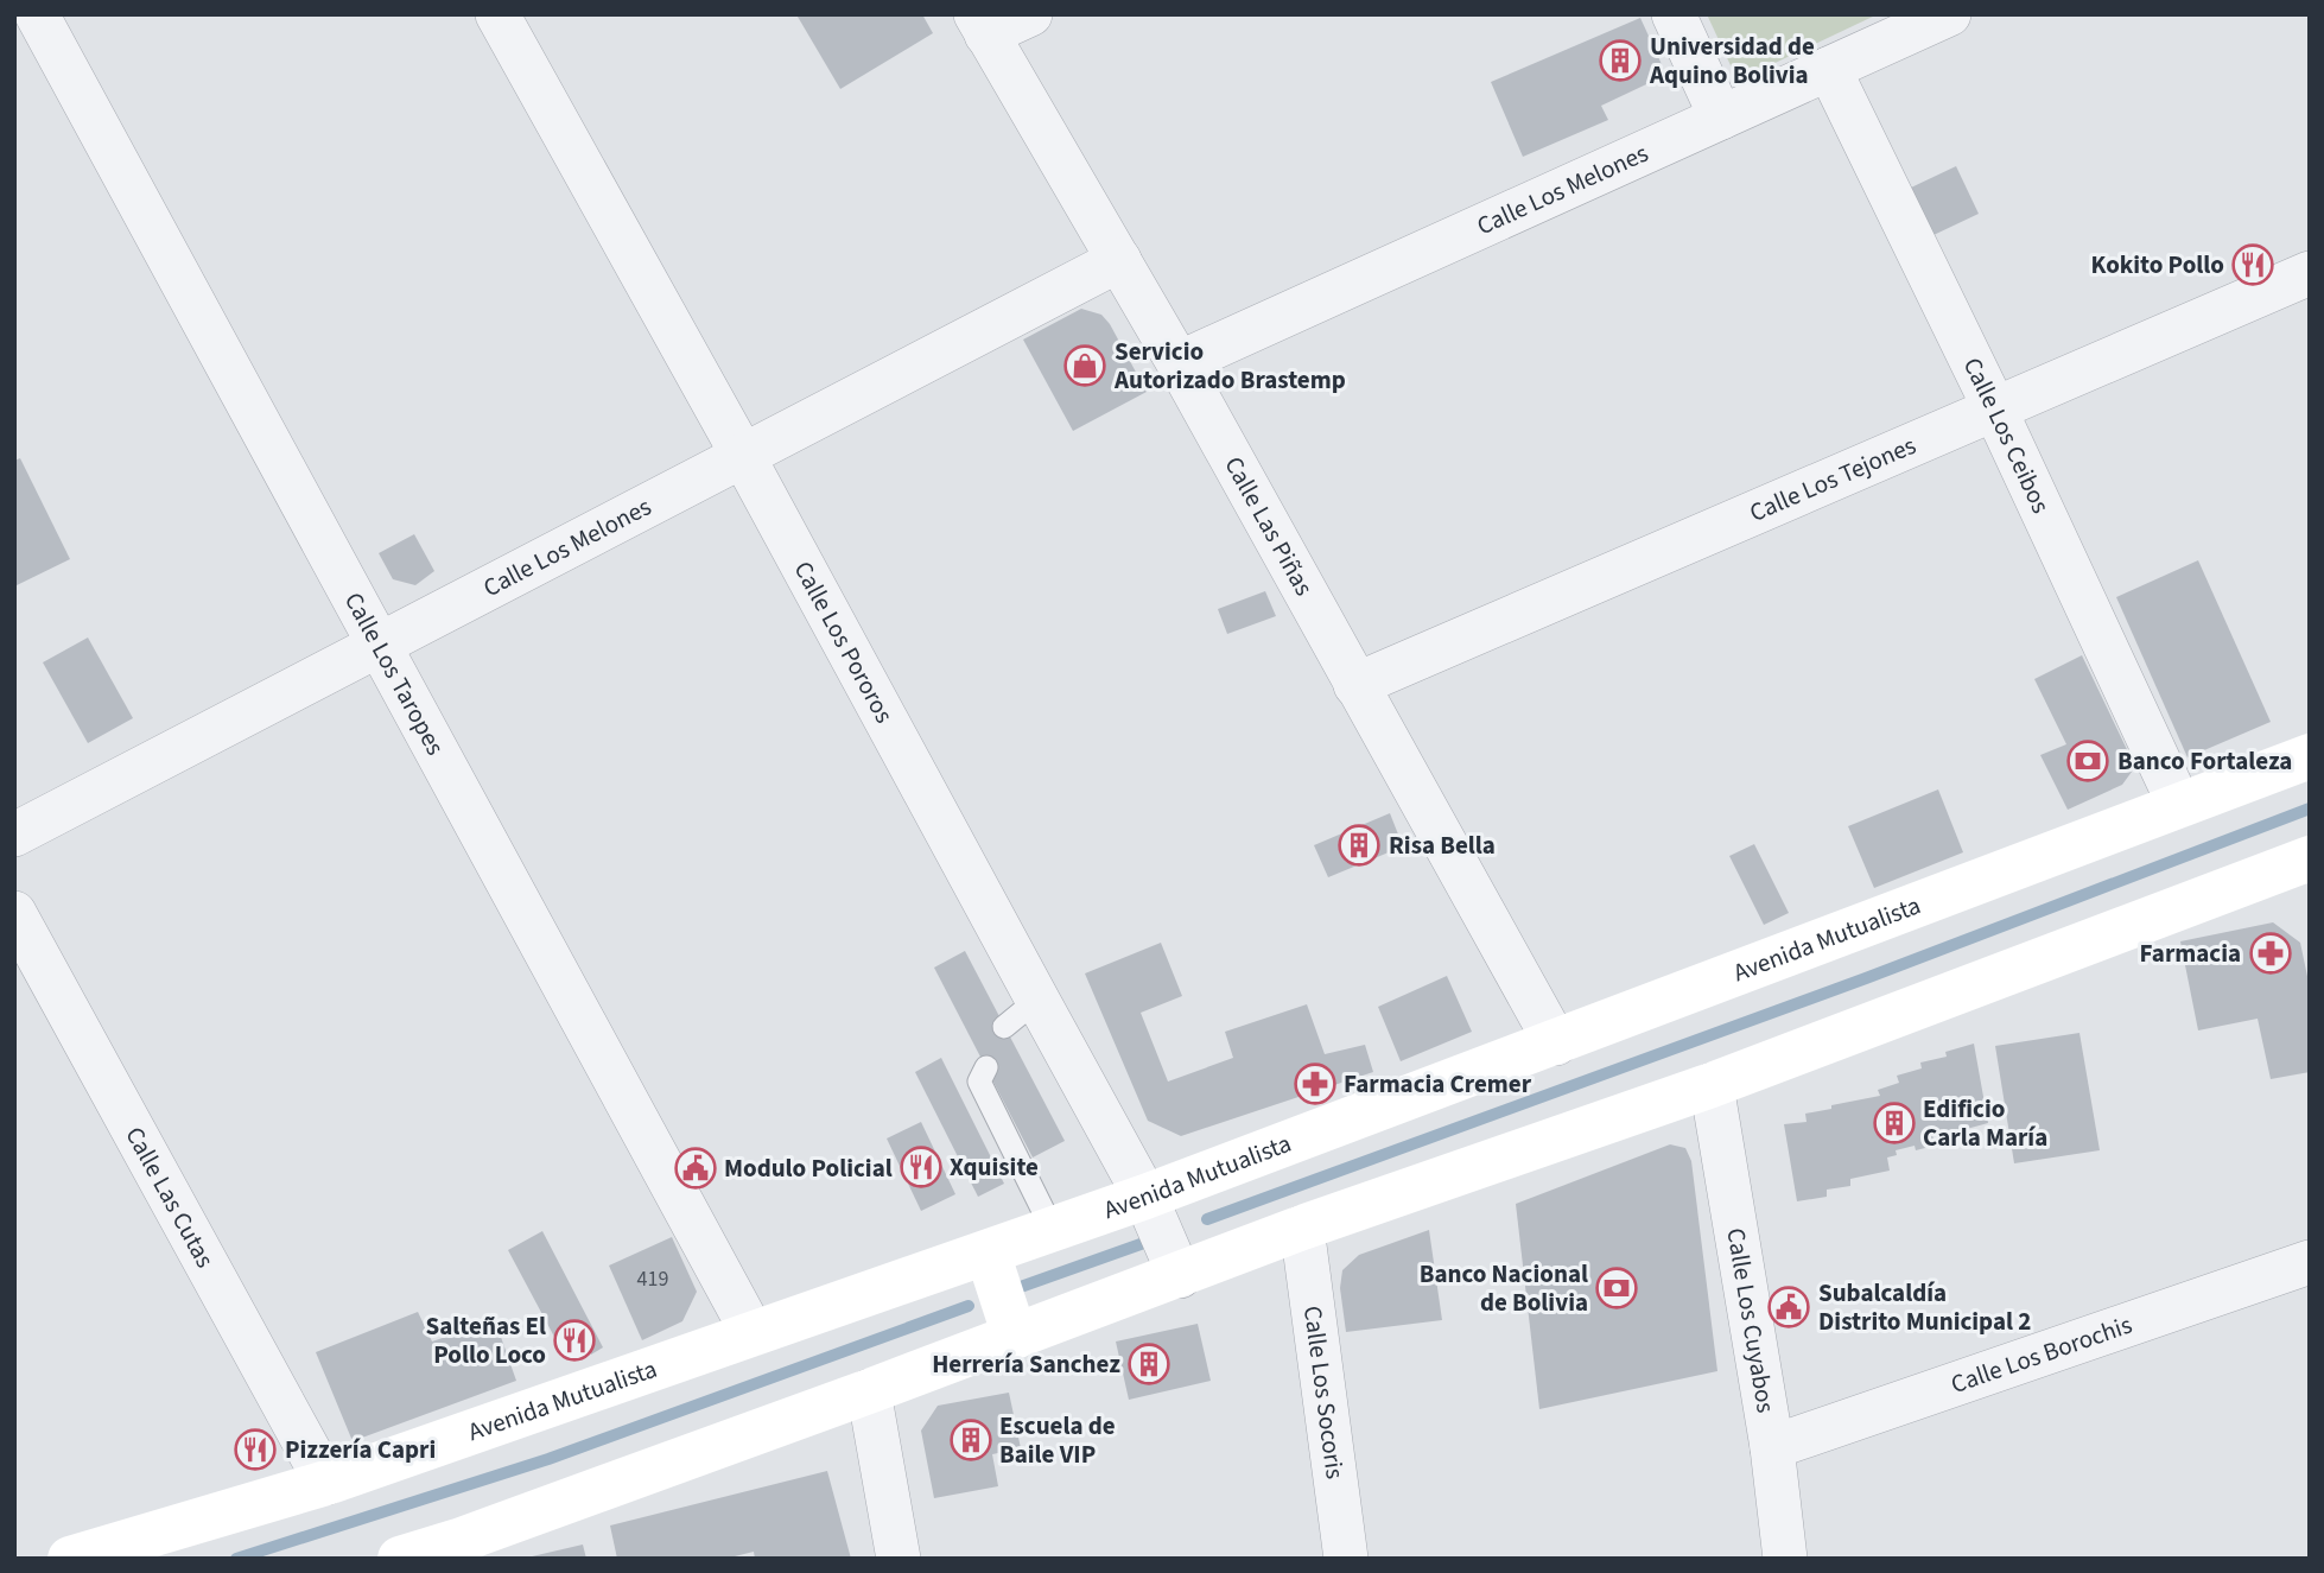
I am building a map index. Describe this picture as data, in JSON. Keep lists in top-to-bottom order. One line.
{"streets":{"main road":["Avenida Mutualista"],"street":["Calle Los Melones","Calle Los Ceibos","Calle Los Tejones","Calle Las Piñas","Calle Los Pororos","Calle Los Taropes","Calle Las Cutas","Calle Los Cuyabos","Calle Los Borochis","Calle Los Socoris"]},"crossings":[["Calle Los Melones","Calle Los Ceibos"],["Calle Los Melones","Calle Las Piñas"],["Calle Los Melones","Calle Los Pororos"],["Calle Los Melones","Calle Los Taropes"],["Calle Los Ceibos","Calle Los Tejones"],["Calle Los Ceibos","Avenida Mutualista"],["Calle Los Tejones","Calle Las Piñas"],["Calle Las Piñas","Avenida Mutualista"],["Calle Los Pororos","Avenida Mutualista"],["Calle Los Taropes","Avenida Mutualista"],["Avenida Mutualista","Calle Las Cutas"],["Calle Los Cuyabos","Calle Los Borochis"]],"places":{"building":["Universidad de Aquino Bolivia","Risa Bella","Edificio Carla María","Herrería Sanchez","Escuela de Baile VIP"],"restaurant":["Kokito Pollo","Xquisite","Salteñas El Pollo Loco","Pizzería Capri"],"shop":["Servicio Autorizado Brastemp"],"bank":["Banco Fortaleza","Banco Nacional de Bolivia"],"pharmacy":["Farmacia","Farmacia Cremer"],"public building":["Modulo Policial","Subalcaldía Distrito Municipal 2"]},"house_numbers":["419"]}
